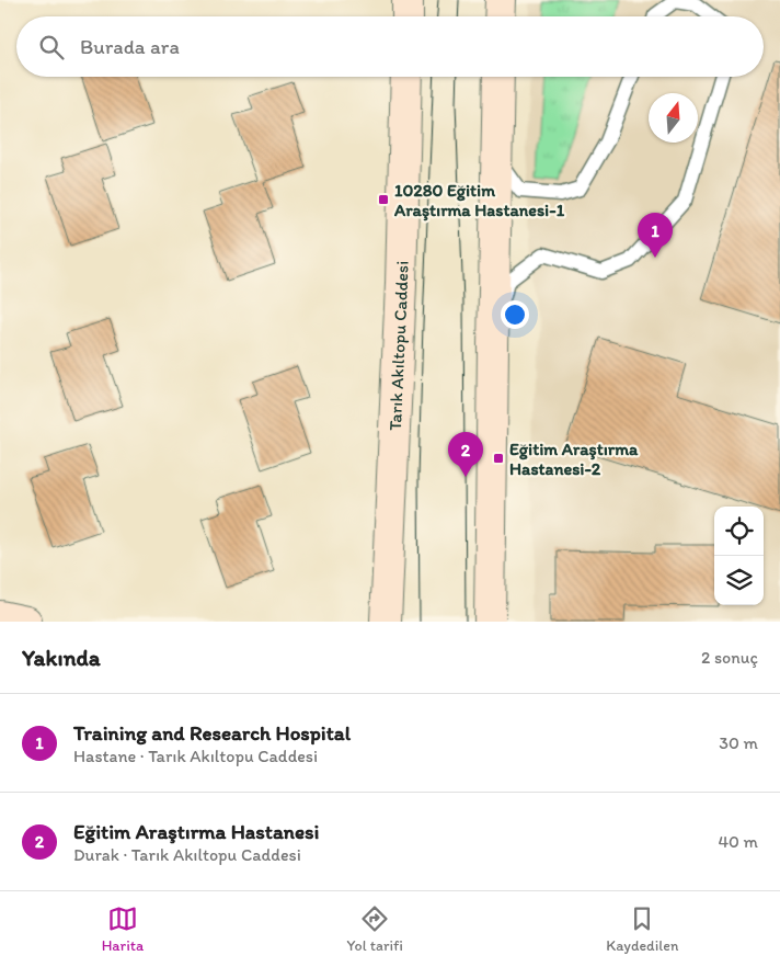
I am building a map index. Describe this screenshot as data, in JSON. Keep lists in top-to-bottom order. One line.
{"streets":{"main road":["Tarık Akıltopu Caddesi"]},"places":{"transit":["10280 Eğitim Araştırma Hastanesi-1","Eğitim Araştırma Hastanesi-2"]},"north":"top","page":{"search":"Burada ara","pins":["1","2"],"heading":["Yakında","2 sonuç"],"list":[{"mark":"1","name":"Training and Research Hospital","note":"Hastane · Tarık Akıltopu Caddesi","value":"30 m"},{"mark":"2","name":"Eğitim Araştırma Hastanesi","note":"Durak · Tarık Akıltopu Caddesi","value":"40 m"}],"nav":["Harita","Yol tarifi","Kaydedilen"]}}
